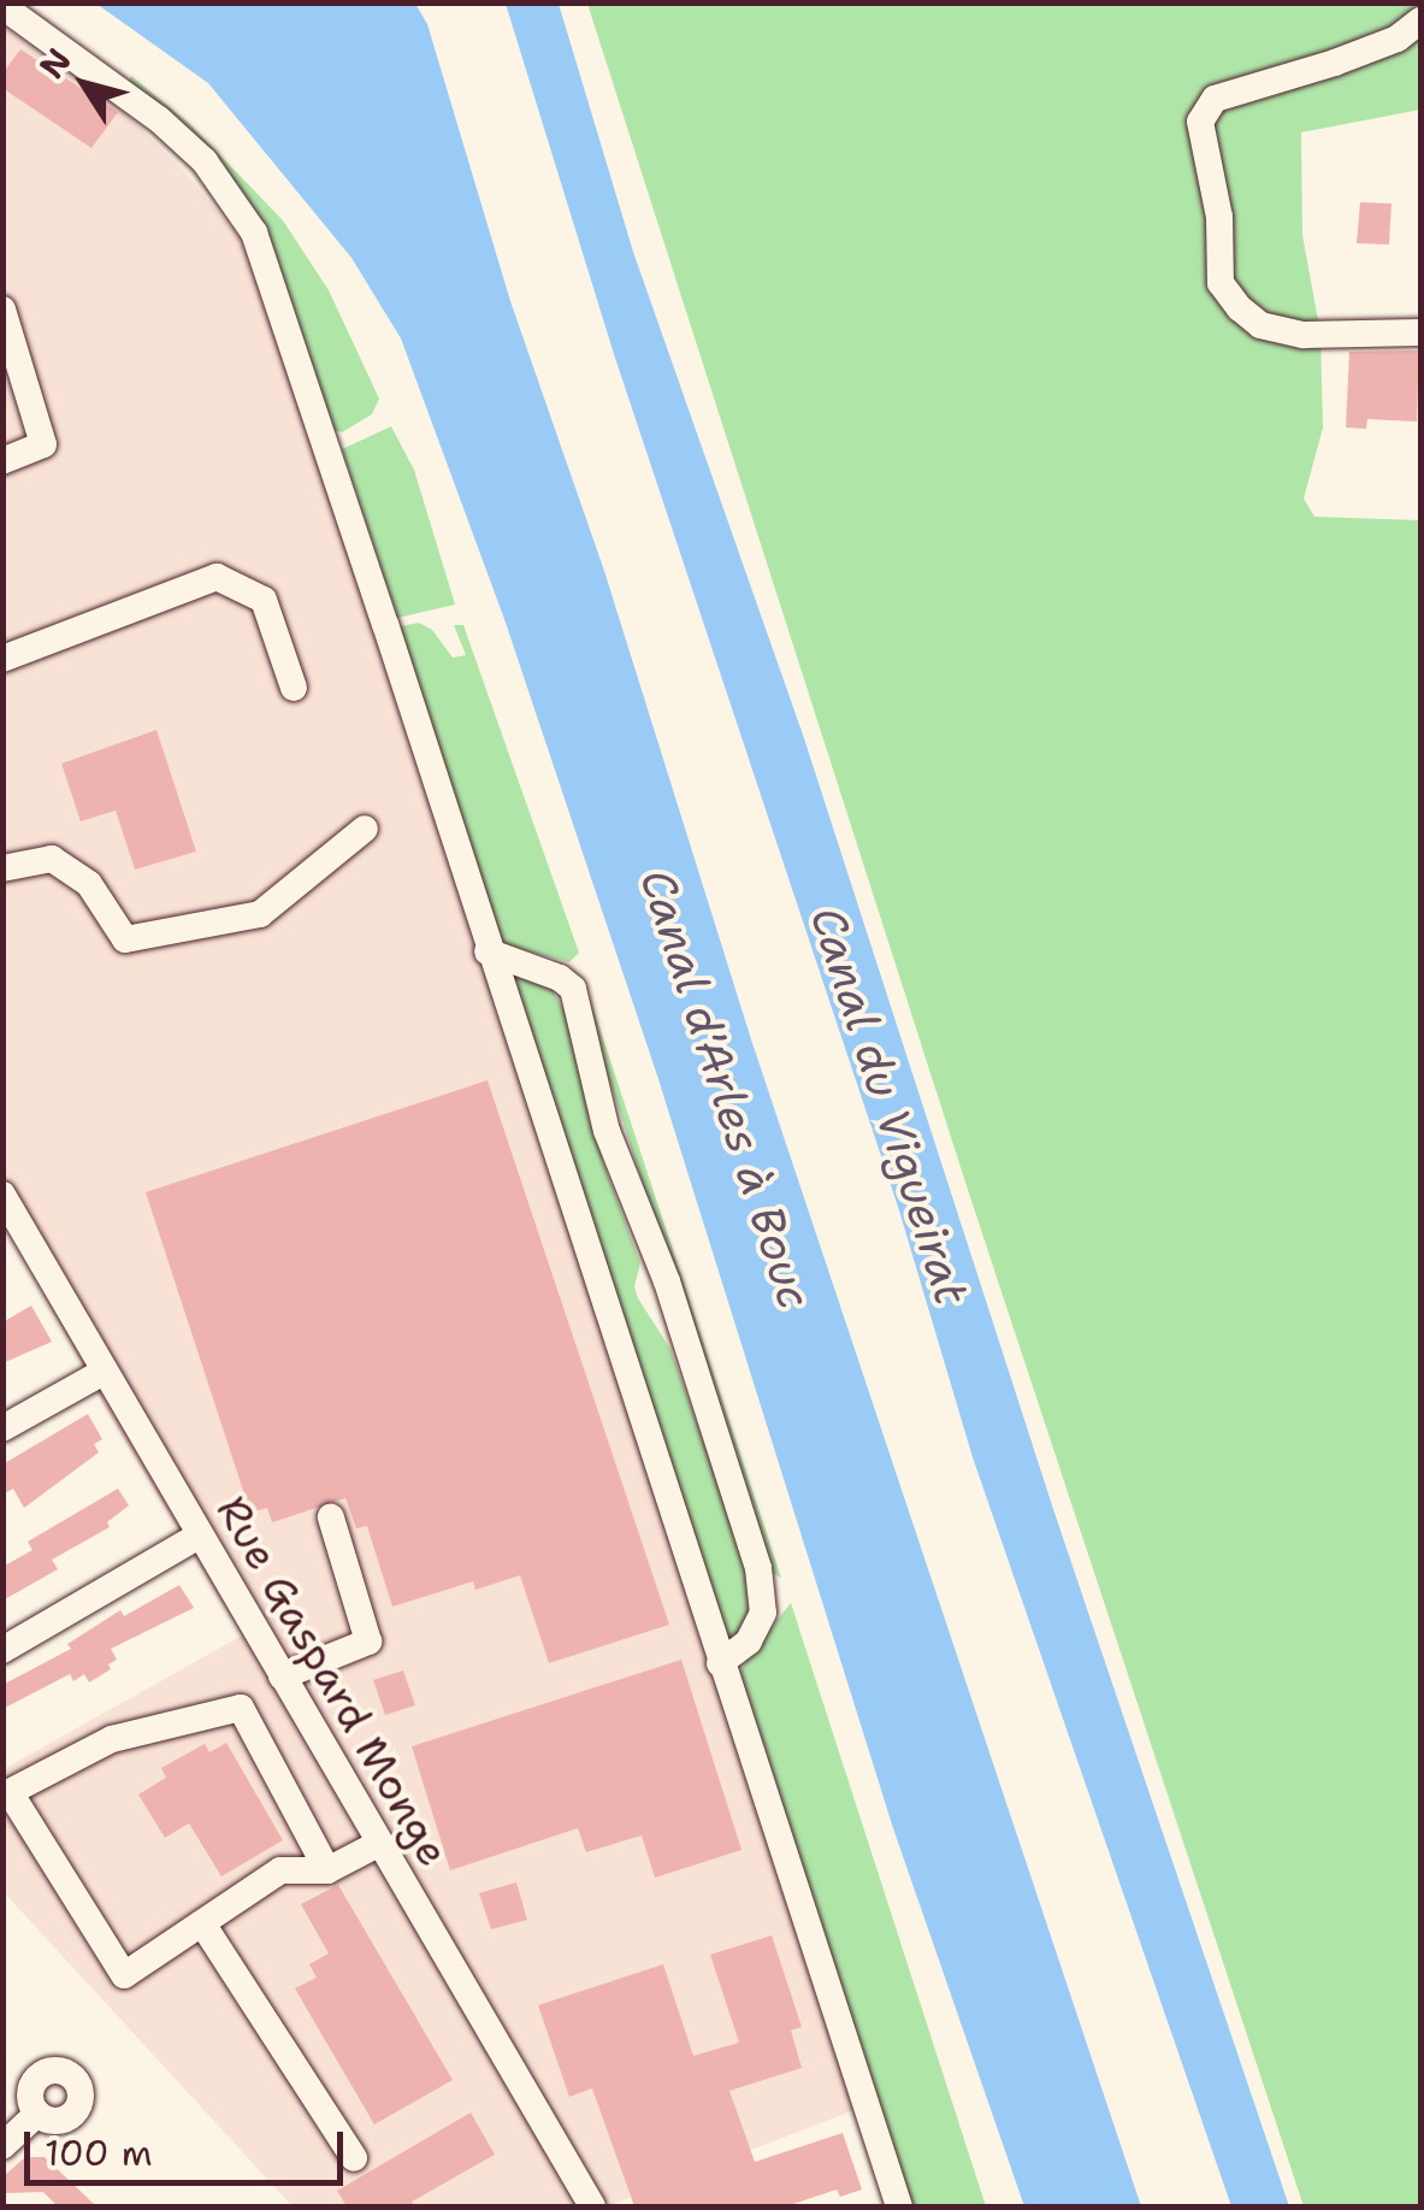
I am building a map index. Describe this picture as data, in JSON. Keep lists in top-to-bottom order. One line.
{"streets":{"street":["Rue Gaspard Monge"]},"water":["Canal d'Arles à Bouc","Canal du Vigueirat"],"scale_bar":"100 m","north":"top left"}
